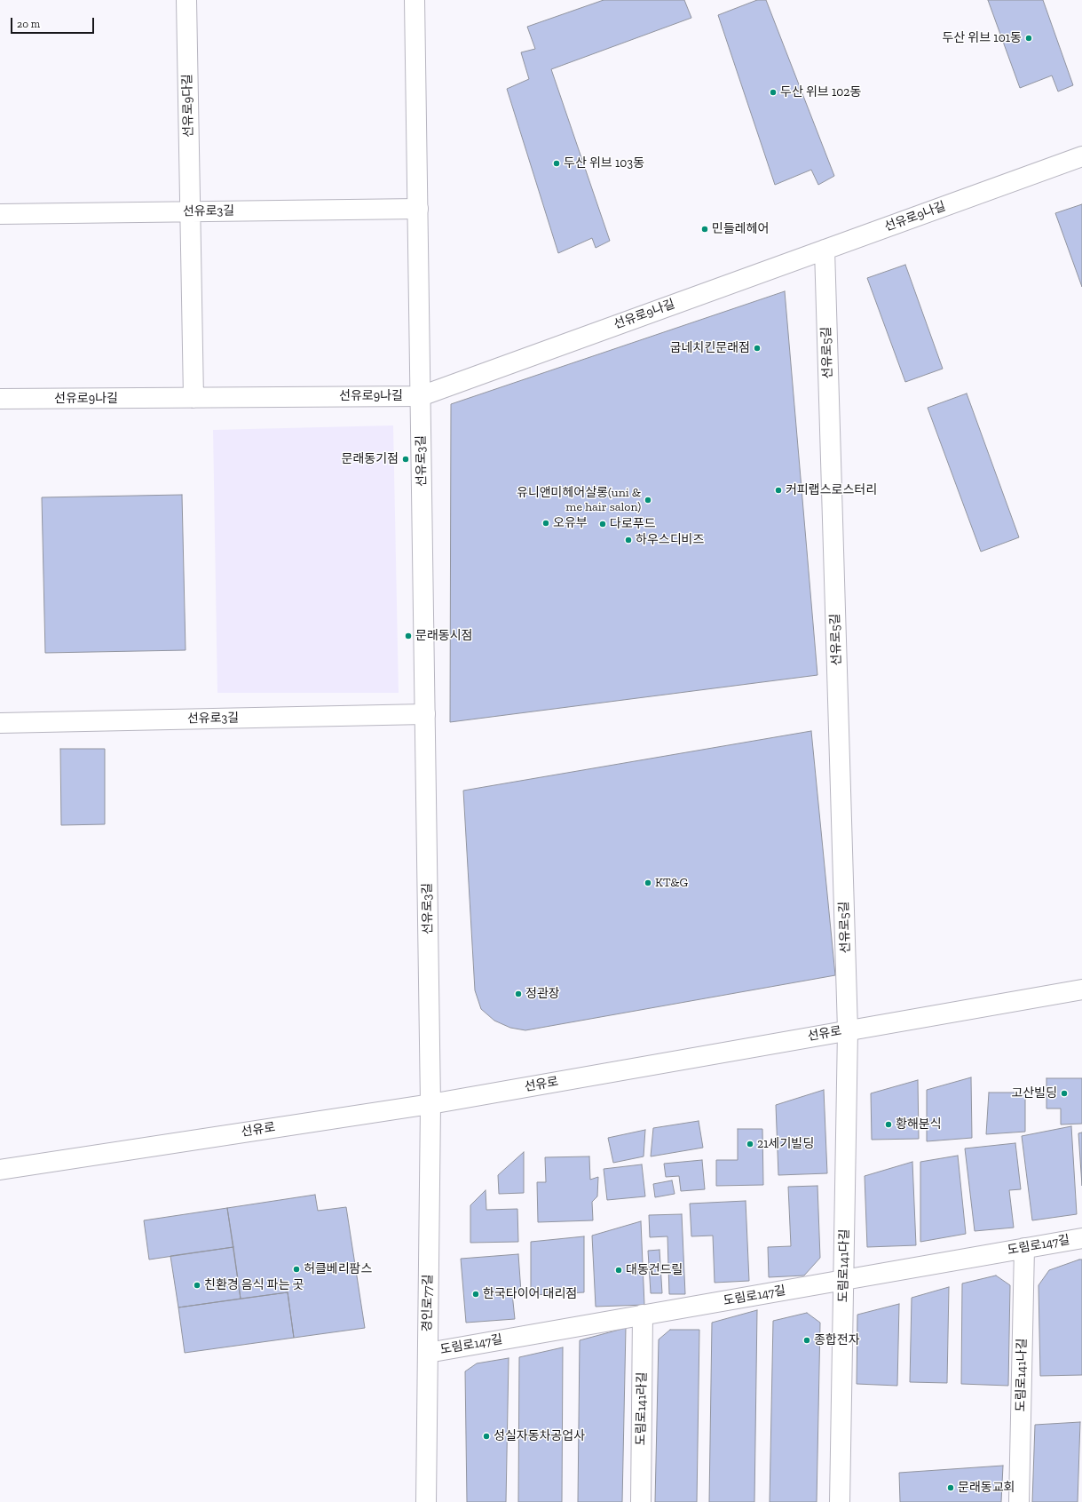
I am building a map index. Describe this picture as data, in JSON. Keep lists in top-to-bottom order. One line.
{"streets":{"street":["선유로9다길","선유로3길","선유로9나길","선유로5길","선유로","도림로147길","도림로141다길","경인로77길","도림로141나길","도림로141라길"]},"crossings":[["선유로9다길","선유로3길"],["선유로3길","선유로9나길"],["선유로3길","선유로"],["선유로3길","경인로77길"],["선유로9나길","선유로5길"],["선유로5길","선유로"],["선유로5길","도림로141다길"],["선유로","도림로141다길"],["선유로","경인로77길"],["도림로147길","도림로141다길"],["도림로147길","경인로77길"],["도림로147길","도림로141나길"],["도림로147길","도림로141라길"]],"places":["두산 위브 101동","두산 위브 102동","두산 위브 103동","민들레헤어","굽네치킨문래점","문래동기점","커피랩스로스터리","유니앤미헤어살롱(uni & me hair salon)","오유부","다로푸드","하우스디비즈","문래동시점","KT&G","정관장","고산빌딩","황해분식","21세기빌딩","허클베리팜스","대동건드릴","친환경 음식 파는 곳","한국타이어 대리점","종합전자","성실자동차공업사","문래동교회"],"scale_bar":"20 m"}
